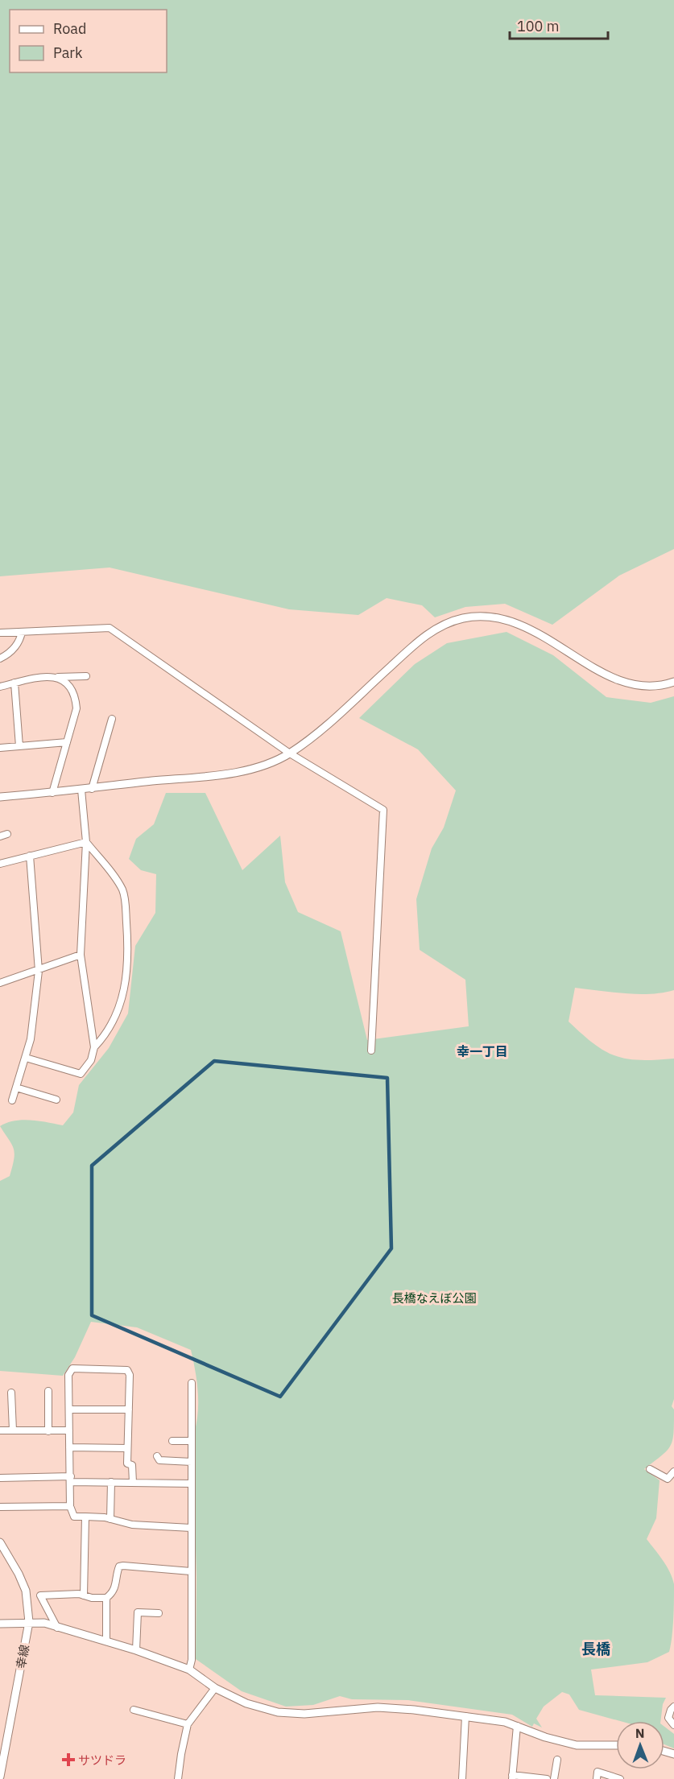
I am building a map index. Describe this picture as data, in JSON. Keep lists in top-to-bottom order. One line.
{"streets":{"street":["幸線"]},"districts":["幸一丁目","長橋"],"parks":["長橋なえぼ公園"],"places":{"health":["サツドラ"]},"legend":["Road","Park"],"scale_bar":"100 m","north":"top"}
